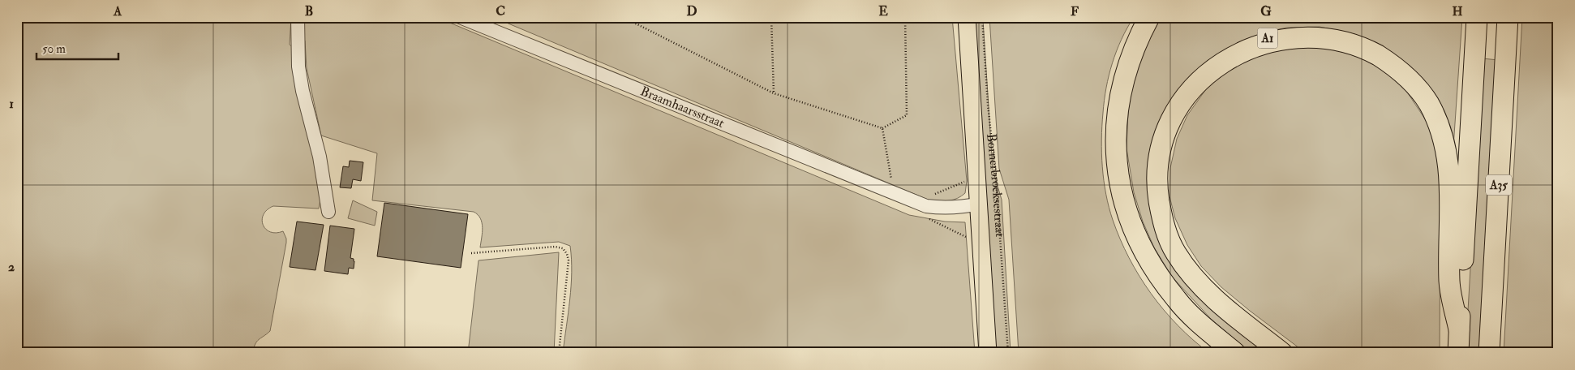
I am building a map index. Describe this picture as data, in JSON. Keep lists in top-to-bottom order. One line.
{"streets":{"highway":["A1","A35"],"main road":["Bornerbroeksestraat"],"street":["Braamhaarsstraat"]},"crossings":[["A1","A35"],["Braamhaarsstraat","Bornerbroeksestraat"]],"scale_bar":"50 m","grid":{"columns":["A","B","C","D","E","F","G","H"],"rows":["1","2"]}}
